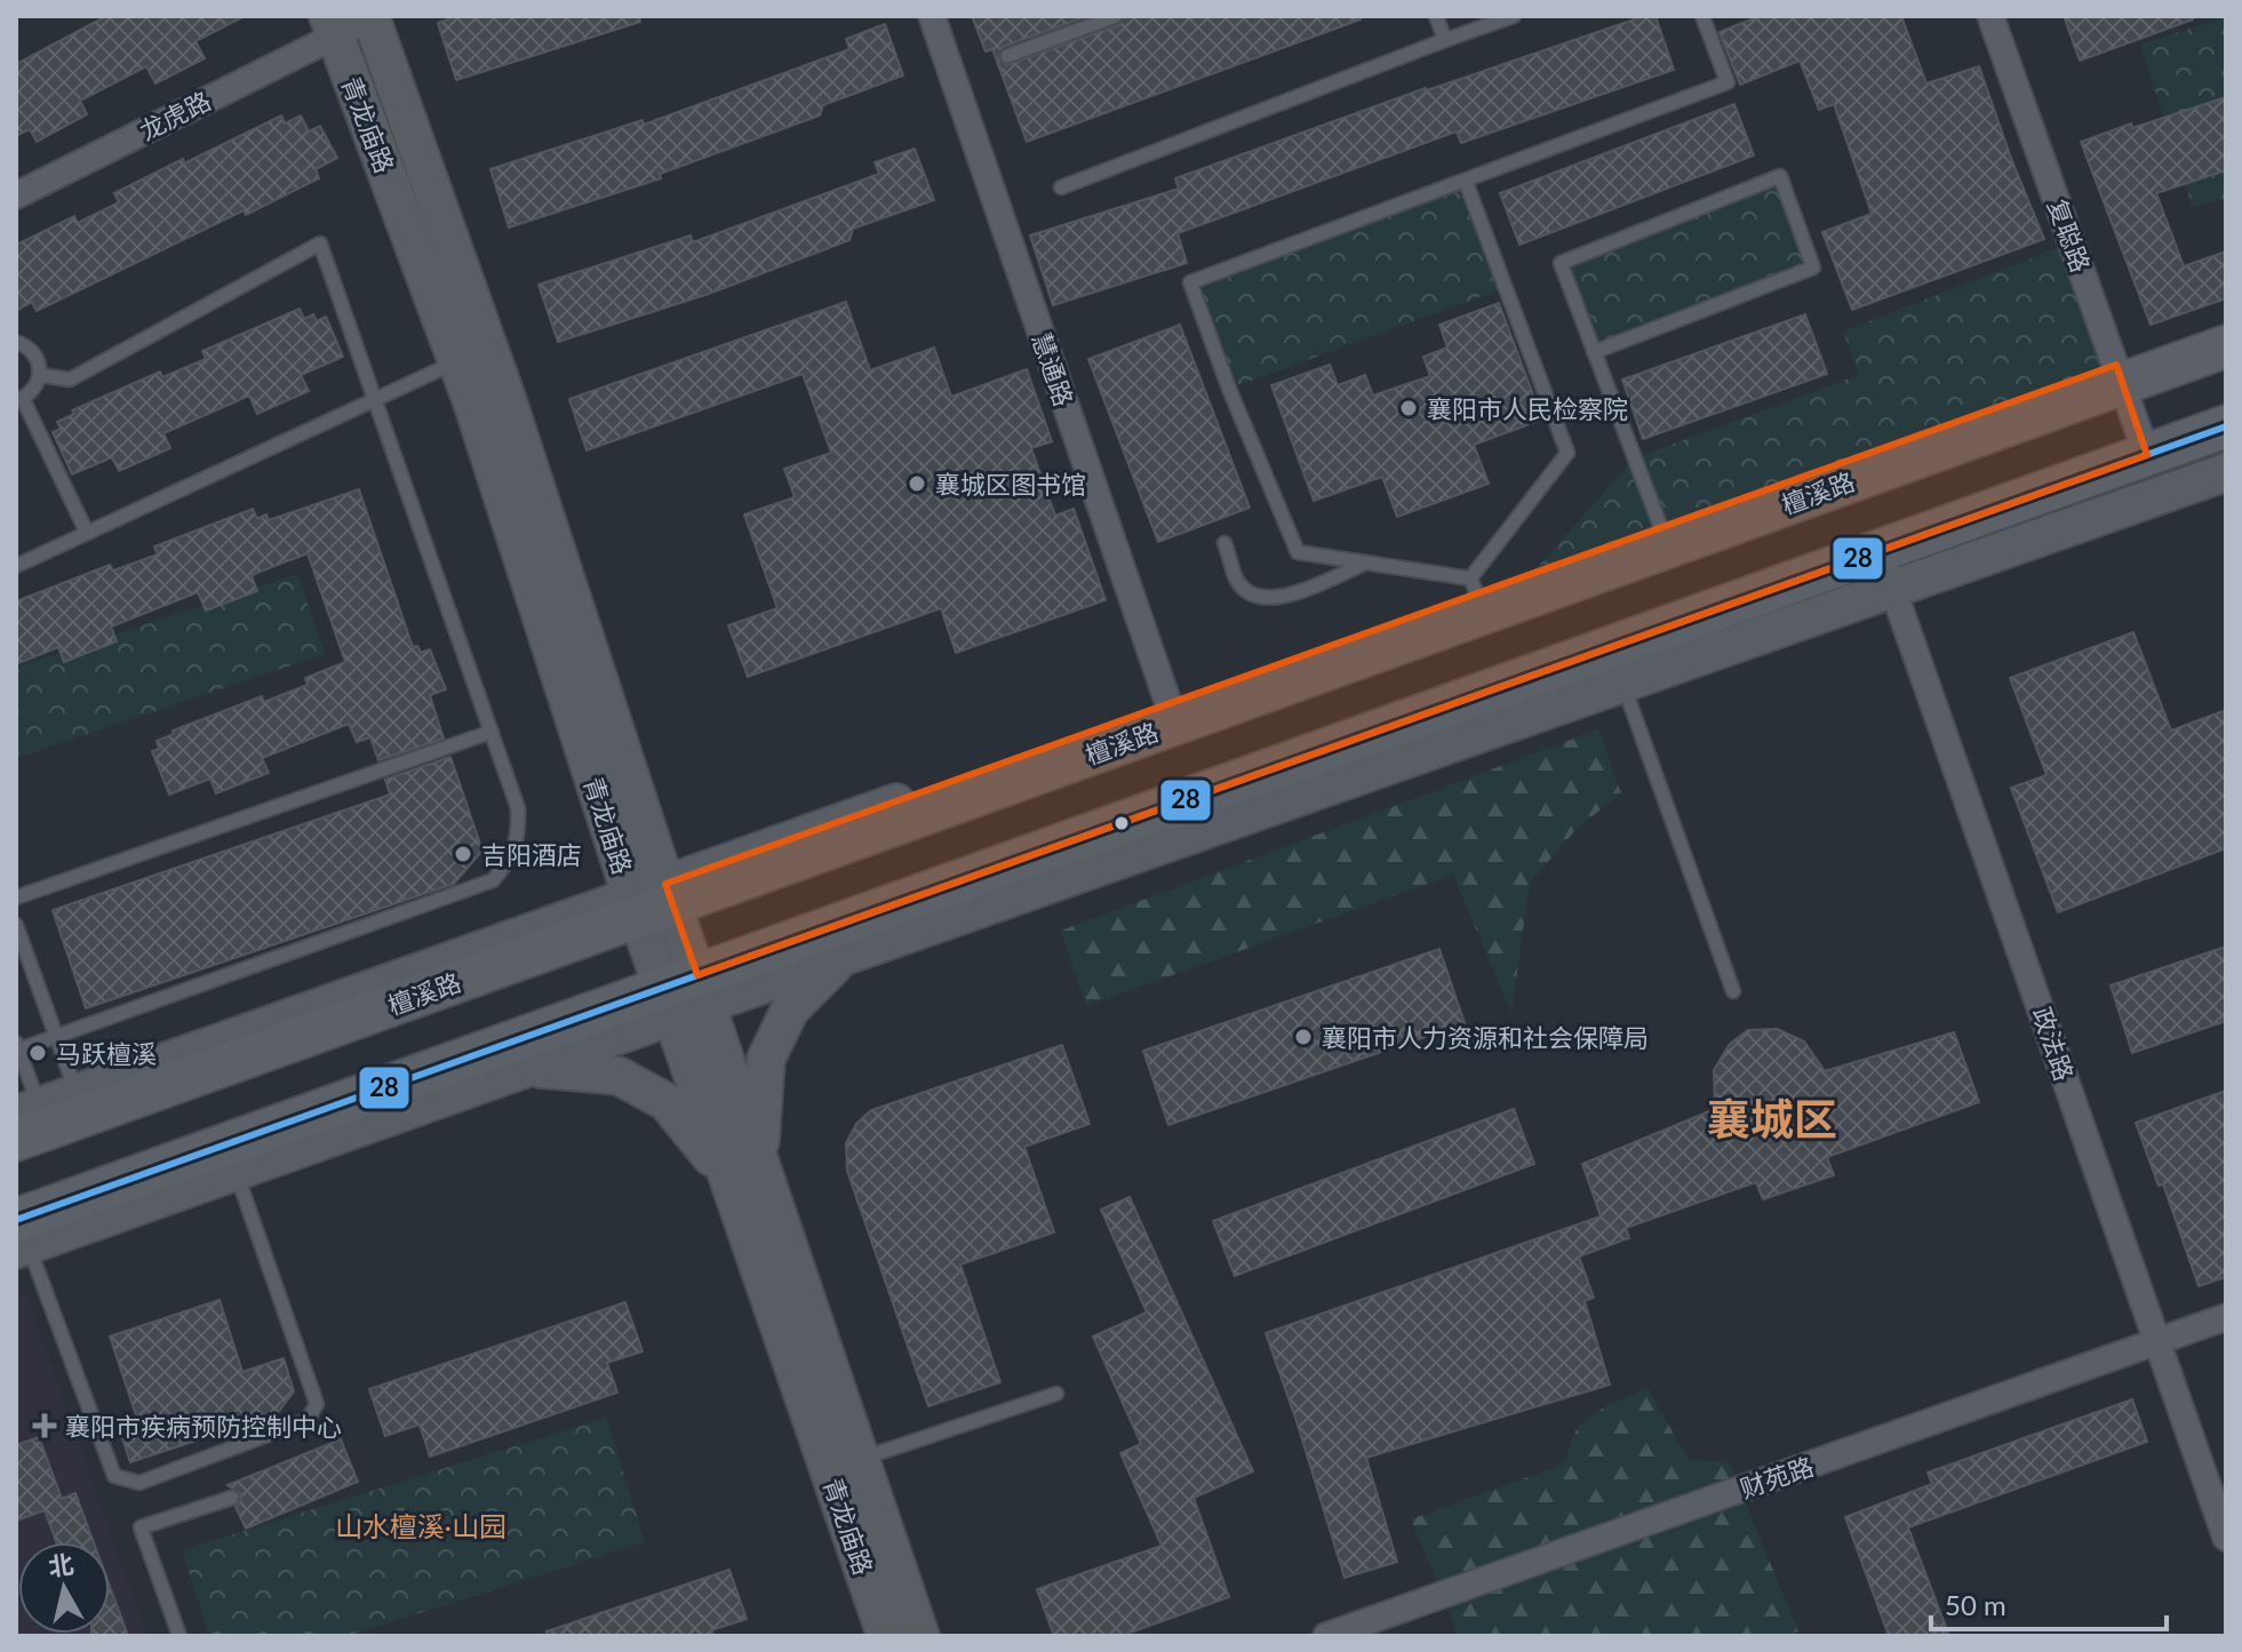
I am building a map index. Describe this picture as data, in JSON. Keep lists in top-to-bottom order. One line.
{"streets":{"main road":["檀溪路"],"street":["龙虎路","青龙庙路","复聪路","慧通路","政法路","财苑路"]},"crossings":[["龙虎路","青龙庙路"],["青龙庙路","檀溪路"],["复聪路","檀溪路"],["慧通路","檀溪路"],["政法路","财苑路"]],"districts":["襄城区","山水檀溪·山园"],"places":{"other":["襄阳市人民检察院","襄城区图书馆","吉阳酒店","襄阳市人力资源和社会保障局","马跃檀溪"],"health":["襄阳市疾病预防控制中心"]},"lines":["transit line 28"],"scale_bar":"50 m","north":"top"}
